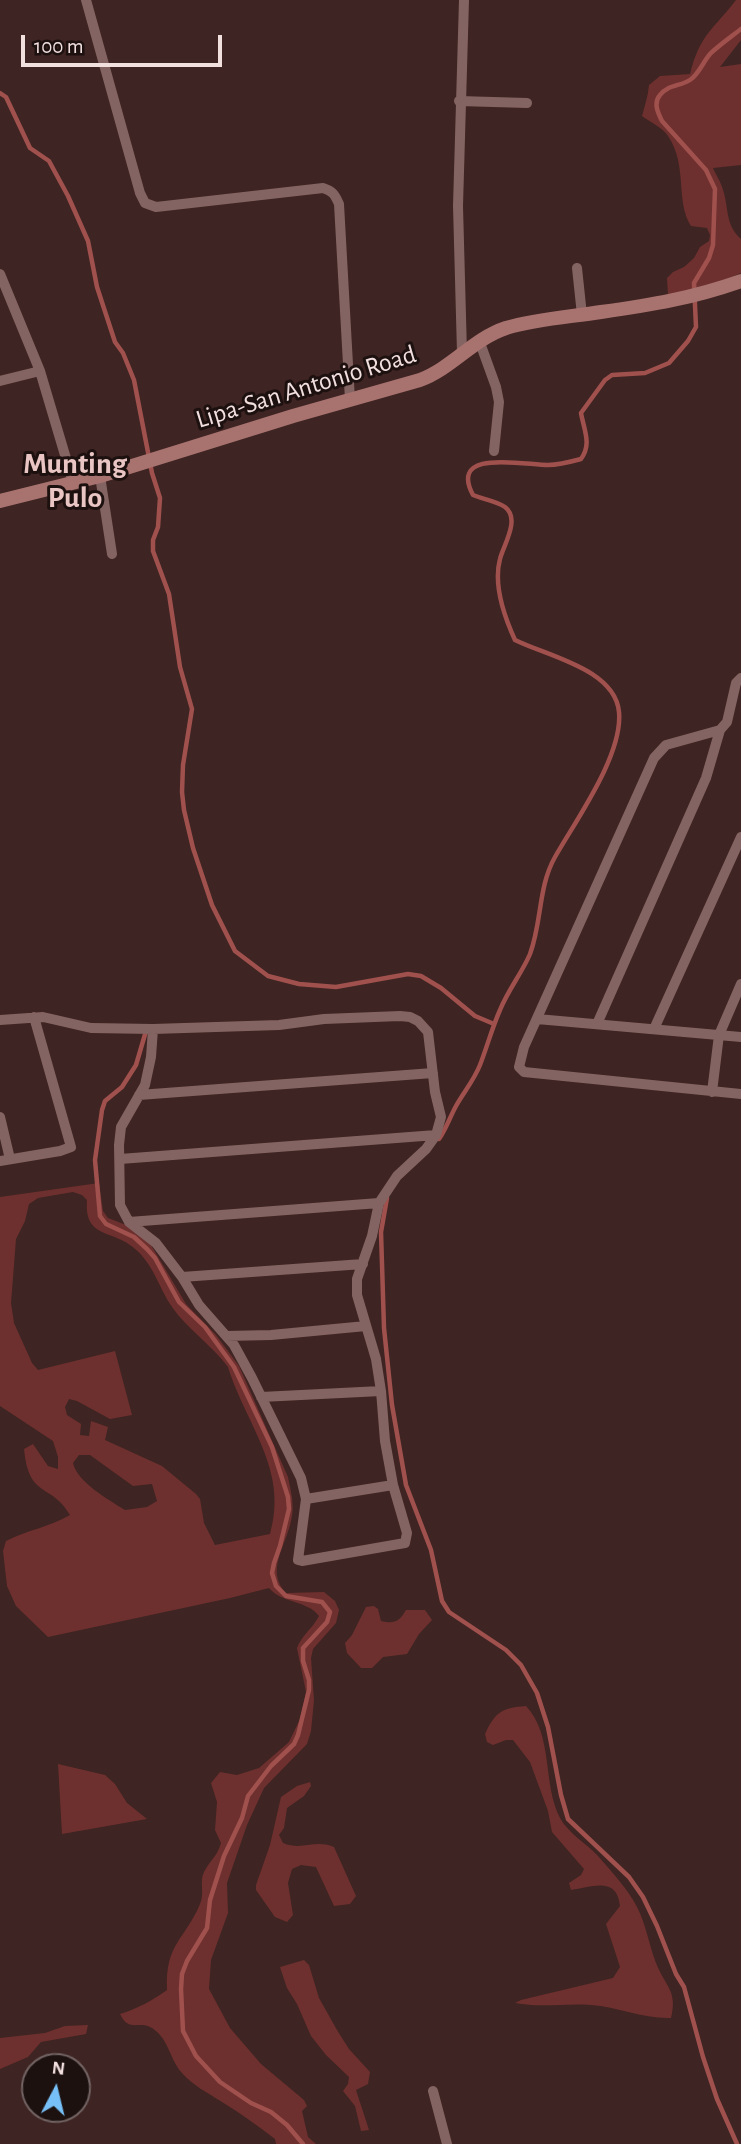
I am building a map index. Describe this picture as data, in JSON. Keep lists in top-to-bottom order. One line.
{"streets":{"main road":["Lipa-San Antonio Road"]},"districts":["Munting Pulo"],"scale_bar":"100 m","north":"top"}
